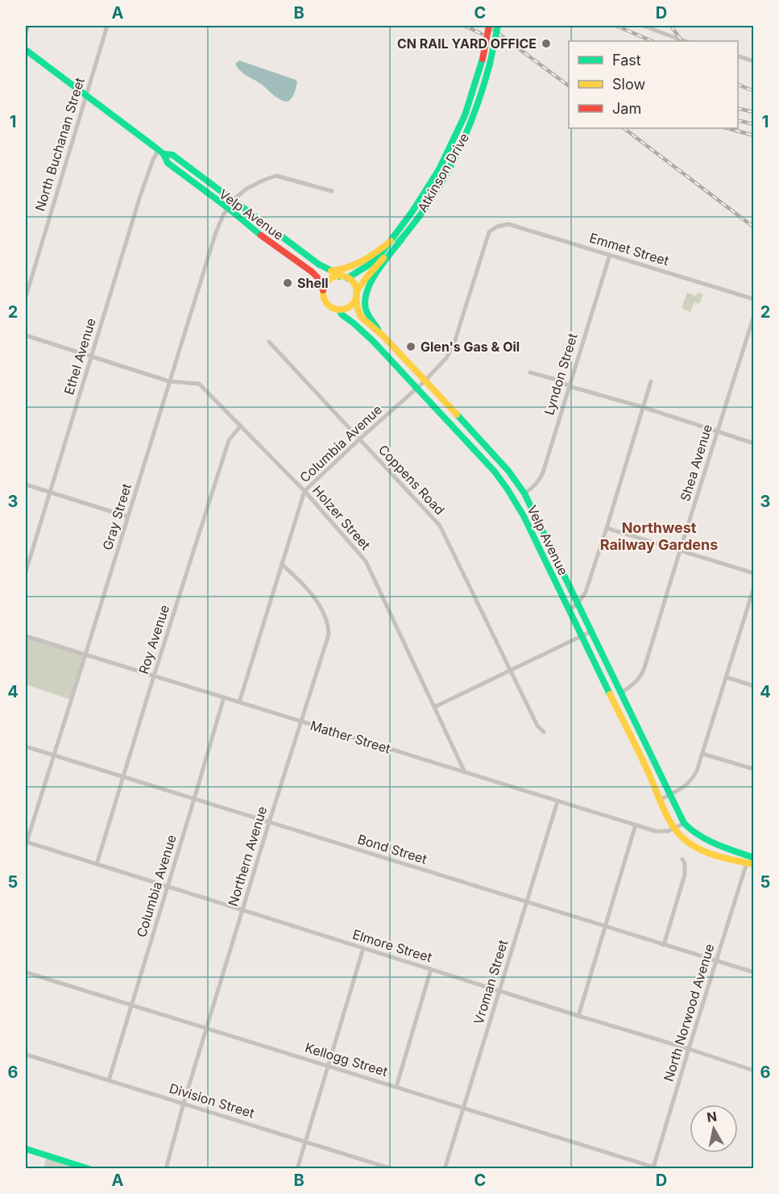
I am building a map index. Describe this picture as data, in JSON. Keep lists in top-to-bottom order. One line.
{"streets":{"main road":["Atkinson Drive","Velp Avenue"],"street":["North Buchanan Street","Emmet Street","Ethel Avenue","Lyndon Street","Columbia Avenue","Shea Avenue","Coppens Road","Gray Street","Holzer Street","Roy Avenue","Mather Street","Bond Street","Northern Avenue","Elmore Street","Vroman Street","North Norwood Avenue","Kellogg Street","Division Street"]},"crossings":[["North Buchanan Street","Velp Avenue"],["Atkinson Drive","Velp Avenue"],["Velp Avenue","Ethel Avenue"],["Velp Avenue","Lyndon Street"],["Velp Avenue","Columbia Avenue"],["Velp Avenue","Shea Avenue"],["Velp Avenue","Gray Street"],["Velp Avenue","Mather Street"],["Emmet Street","Lyndon Street"],["Emmet Street","Columbia Avenue"],["Ethel Avenue","Holzer Street"],["Columbia Avenue","Coppens Road"],["Columbia Avenue","Holzer Street"],["Columbia Avenue","Mather Street"],["Columbia Avenue","Bond Street"],["Columbia Avenue","Northern Avenue"],["Columbia Avenue","Elmore Street"],["Columbia Avenue","Kellogg Street"],["Columbia Avenue","Division Street"],["Gray Street","Holzer Street"],["Gray Street","Mather Street"],["Gray Street","Bond Street"],["Gray Street","Elmore Street"],["Holzer Street","Roy Avenue"],["Holzer Street","Mather Street"],["Roy Avenue","Mather Street"],["Roy Avenue","Bond Street"],["Roy Avenue","Elmore Street"],["Mather Street","Northern Avenue"],["Mather Street","Vroman Street"],["Bond Street","Northern Avenue"],["Bond Street","Vroman Street"],["Bond Street","North Norwood Avenue"],["Northern Avenue","Elmore Street"],["Northern Avenue","Kellogg Street"],["Northern Avenue","Division Street"],["Elmore Street","Vroman Street"],["Elmore Street","North Norwood Avenue"],["Vroman Street","Kellogg Street"],["North Norwood Avenue","Kellogg Street"]],"districts":["Northwest Railway Gardens"],"places":["CN RAIL YARD OFFICE","Shell","Glen's Gas & Oil"],"legend":["Fast","Slow","Jam"],"north":"top","grid":{"columns":["A","B","C","D"],"rows":["1","2","3","4","5","6"]}}
